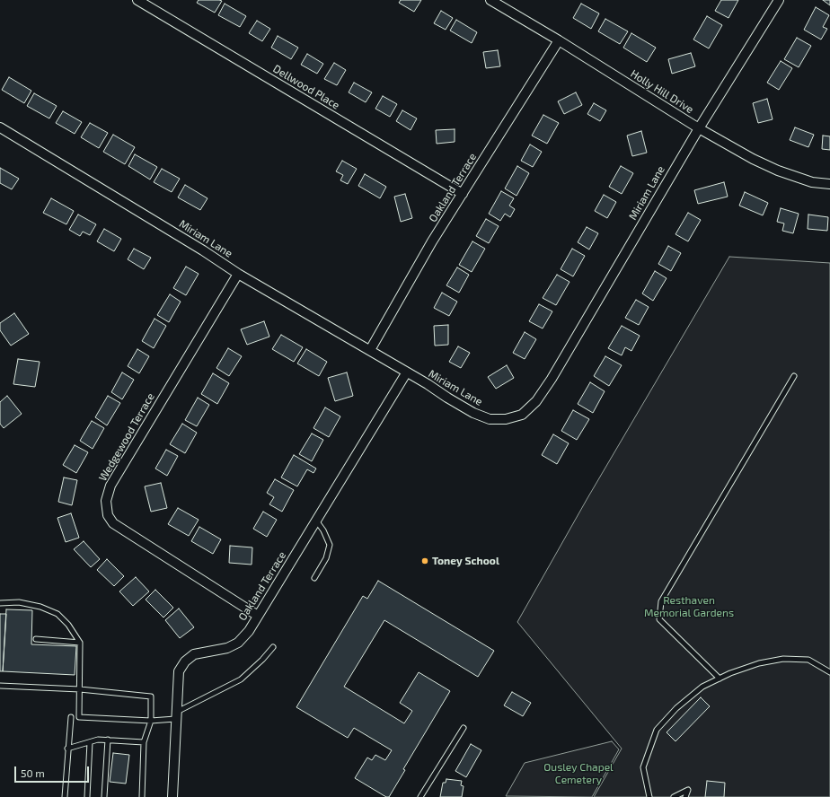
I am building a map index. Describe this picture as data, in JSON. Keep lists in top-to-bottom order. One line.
{"streets":{"street":["Dellwood Place","Holly Hill Drive","Oakland Terrace","Miriam Lane","Wedgewood Terrace"]},"crossings":[["Dellwood Place","Oakland Terrace"],["Holly Hill Drive","Oakland Terrace"],["Holly Hill Drive","Miriam Lane"],["Oakland Terrace","Miriam Lane"],["Oakland Terrace","Wedgewood Terrace"],["Miriam Lane","Wedgewood Terrace"]],"parks":["Resthaven Memorial Gardens","Ousley Chapel Cemetery"],"places":["Toney School"],"scale_bar":"50 m"}
